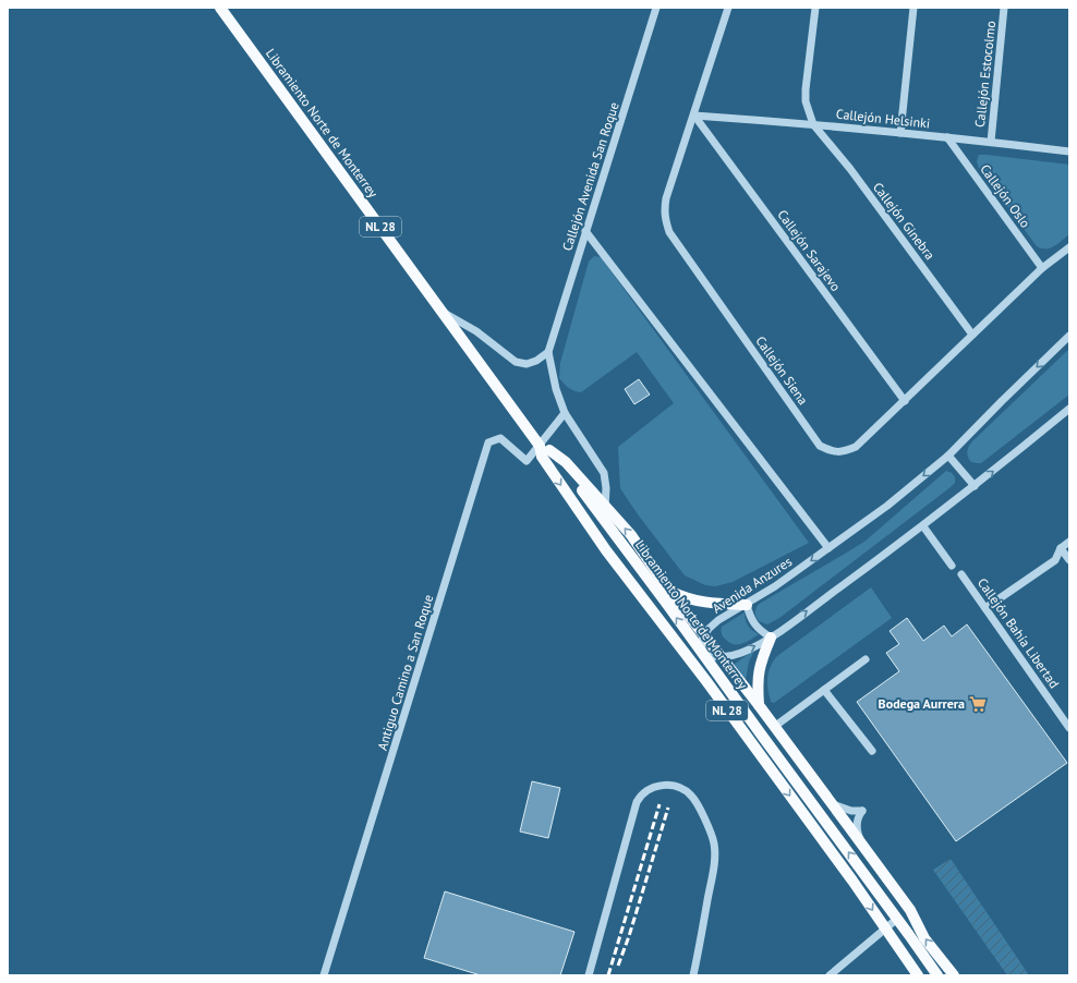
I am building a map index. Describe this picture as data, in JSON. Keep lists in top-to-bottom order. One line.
{"streets":{"main road":["Libramiento Norte de Monterrey","NL 28"],"street":["Callejón Estocolmo","Callejón Helsinki","Callejón Avenida San Roque","Callejón Oslo","Callejón Ginebra","Callejón Sarajevo","Callejón Siena","Avenida Anzures","Callejón Bahía Libertad","Antiguo Camino a San Roque"]},"crossings":[["Callejón Estocolmo","Callejón Helsinki"],["Callejón Helsinki","Callejón Oslo"],["Callejón Helsinki","Callejón Ginebra"],["Callejón Helsinki","Callejón Sarajevo"],["Callejón Helsinki","Callejón Siena"],["Libramiento Norte de Monterrey","Antiguo Camino a San Roque"],["Callejón Oslo","Callejón Siena"],["Callejón Ginebra","Callejón Siena"],["Callejón Sarajevo","Callejón Siena"]],"places":{"supermarket":["Bodega Aurrera"]}}
